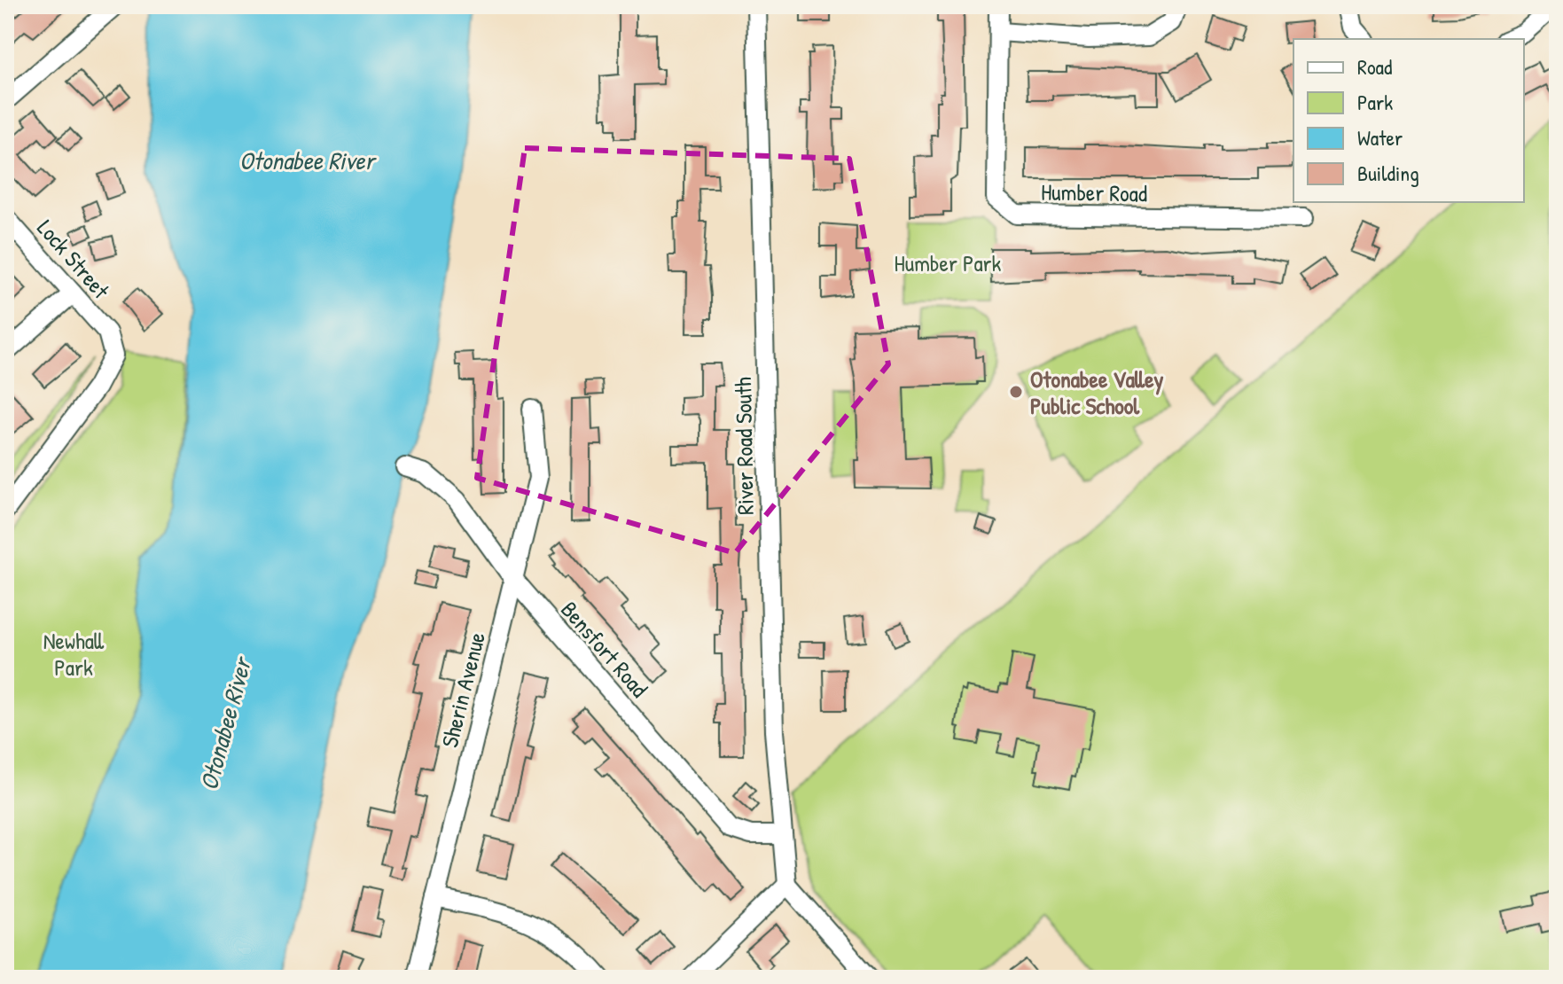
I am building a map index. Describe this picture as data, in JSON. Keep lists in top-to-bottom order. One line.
{"streets":{"street":["Humber Road","Lock Street","River Road South","Bensfort Road","Sherin Avenue"]},"crossings":[["River Road South","Bensfort Road"],["Bensfort Road","Sherin Avenue"]],"water":["Otonabee River"],"parks":["Humber Park","Newhall Park"],"places":["Otonabee Valley Public School"],"legend":["Road","Park","Water","Building"]}
